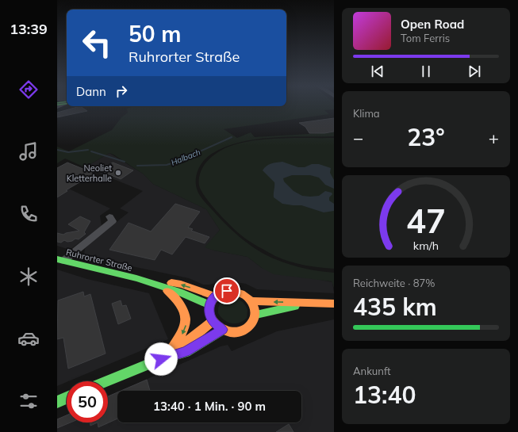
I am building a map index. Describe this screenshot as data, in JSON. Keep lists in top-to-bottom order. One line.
{"streets":{"main road":["Ruhrorter Straße"]},"water":["Halbach"],"places":["Neoliet Kletterhalle"],"page":{"tabs":"13:39","turn":["50 m","Ruhrorter Straße"],"song":["Open Road","Tom Ferris"],"then":"Dann","tile":["Klima",["Reichweite · 87%","435 km"],["Ankunft","13:40"]],"heat":["−","23°","+"],"limit":"50","trip":"13:40 · 1 Min. · 90 m","gauge":["47","km/h"]}}
